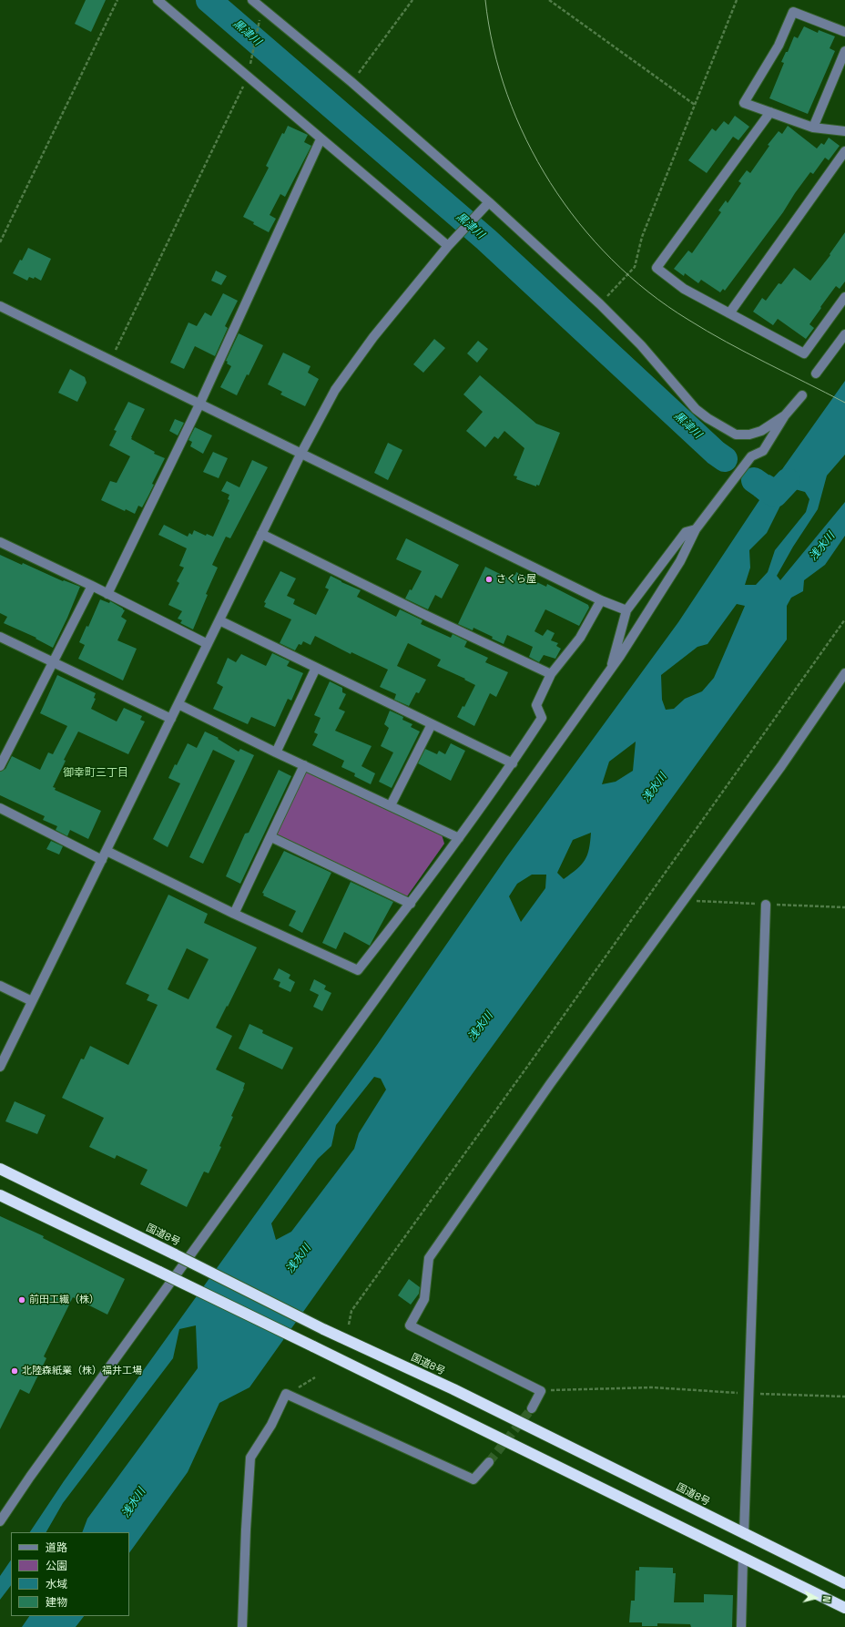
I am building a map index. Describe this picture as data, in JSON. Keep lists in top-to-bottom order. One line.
{"streets":{"highway":["国道8号"]},"districts":["御幸町三丁目"],"water":["黒津川","浅水川"],"places":["さくら屋","前田工繊（株）","北陸森紙業（株）福井工場"],"legend":["道路","公園","水域","建物"],"north":"right"}
